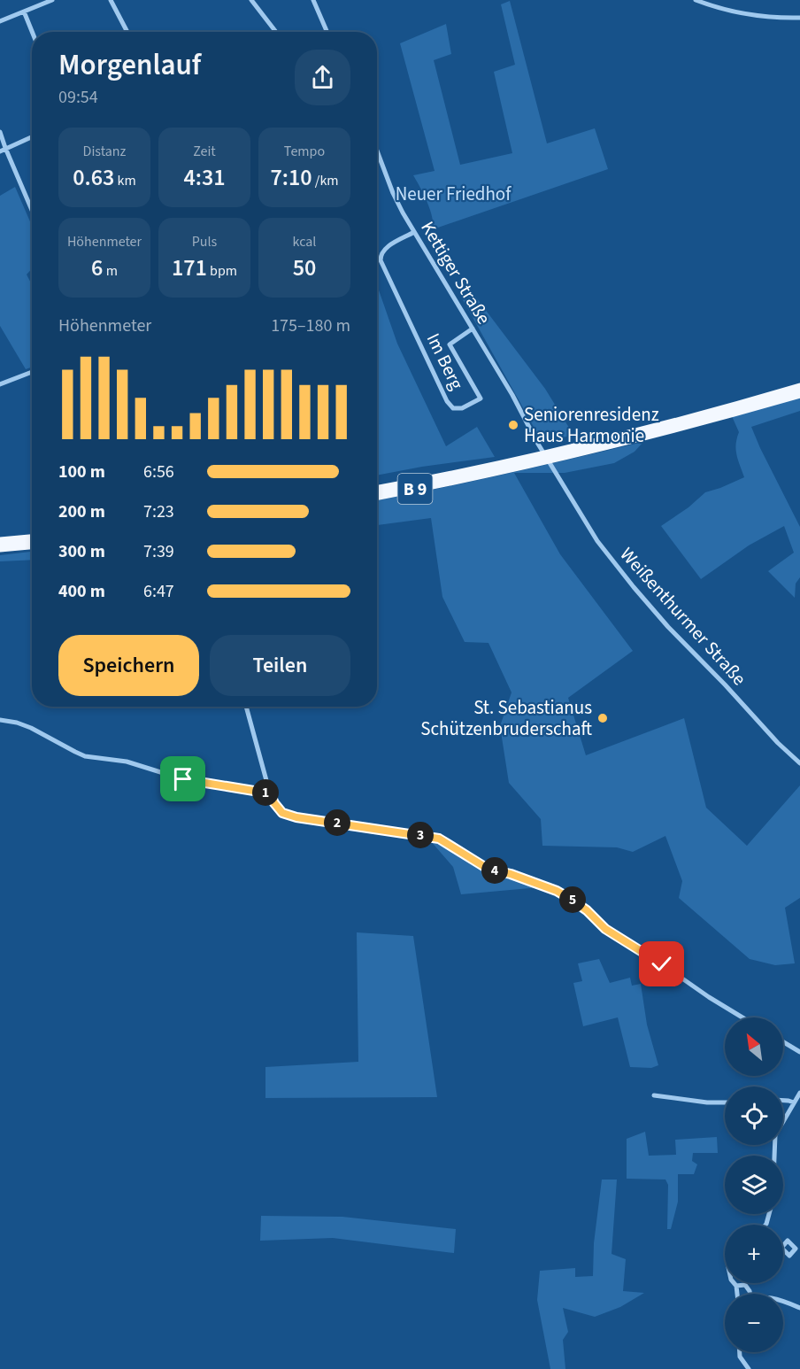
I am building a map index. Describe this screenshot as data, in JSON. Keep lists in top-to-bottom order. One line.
{"streets":{"highway":["B 9"],"street":["Kettiger Straße","Im Berg","Weißenthurmer Straße"]},"crossings":[["Kettiger Straße","Im Berg"],["Kettiger Straße","Weißenthurmer Straße"]],"parks":["Neuer Friedhof"],"places":["Seniorenresidenz Haus Harmonie","St. Sebastianus Schützenbruderschaft"],"north":"top left","page":{"heading":["Morgenlauf","09:54"],"stats":[["Distanz","0.63 km"],["Zeit","4:31"],["Tempo","7:10 /km"],["Höhenmeter","6 m"],["Puls","171 bpm"],["kcal","50"]],"chart":["Höhenmeter","175–180 m"],"list":[{"name":"100 m","note":"6:56"},{"name":"200 m","note":"7:23"},{"name":"300 m","note":"7:39"},{"name":"400 m","note":"6:47"}],"buttons":["Speichern","Teilen"],"pins":["1","2","3","4","5"],"map_buttons":["+","−"]}}
